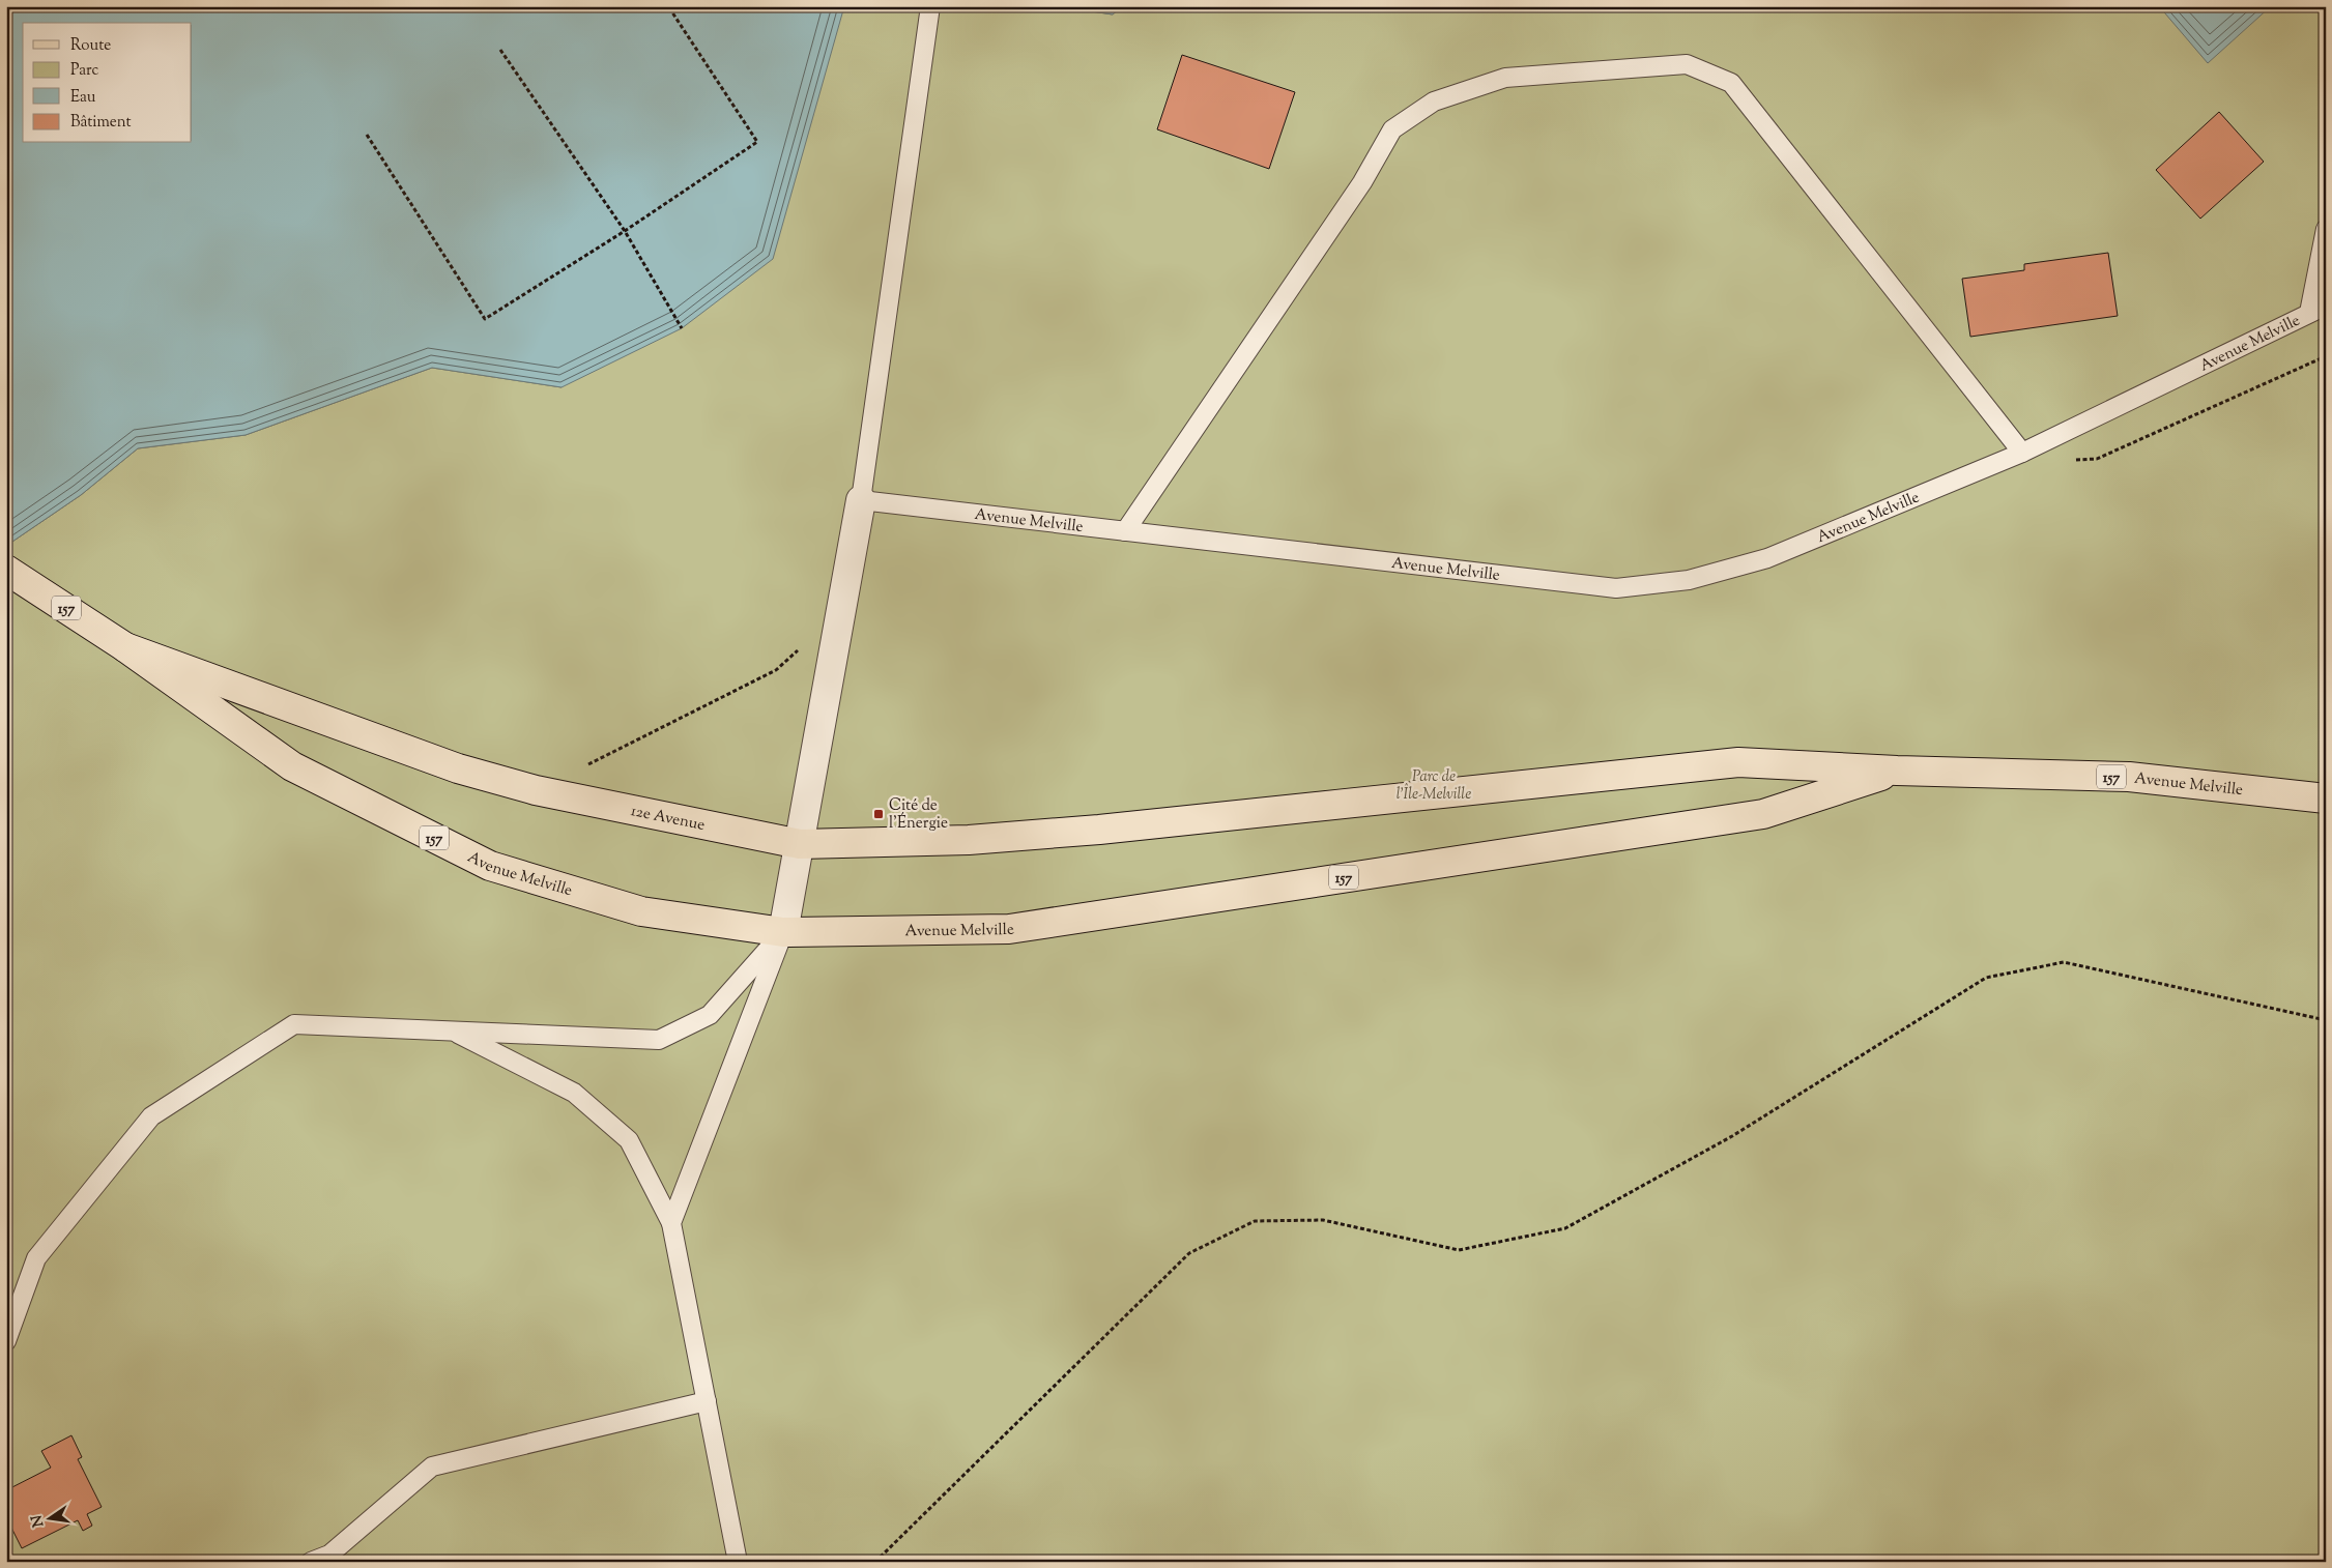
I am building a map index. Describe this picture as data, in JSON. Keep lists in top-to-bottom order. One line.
{"streets":{"main road":["Avenue Melville","157","12e Avenue"]},"crossings":[["Avenue Melville","12e Avenue"]],"parks":["Parc de l'Île-Melville"],"places":{"transit":["Cité de l'Énergie"]},"legend":["Route","Parc","Eau","Bâtiment"],"north":"left"}
